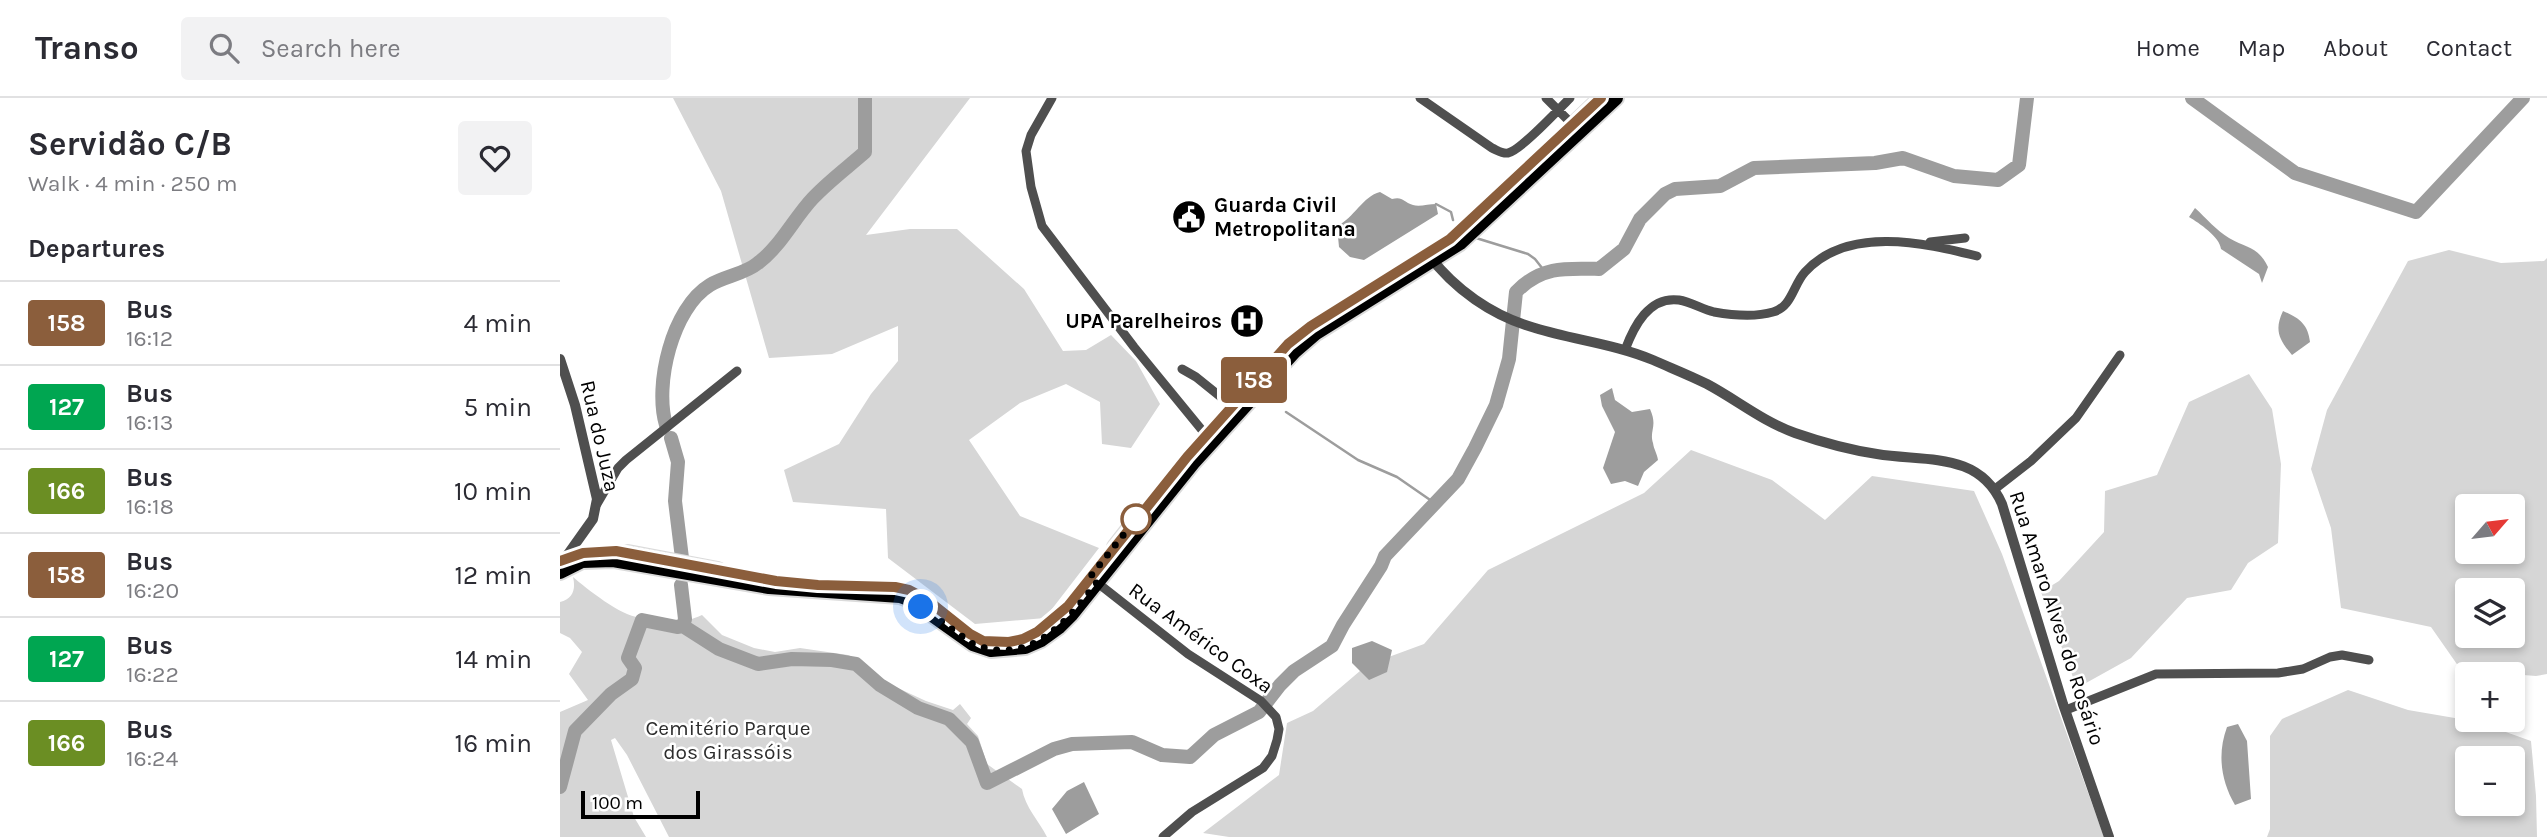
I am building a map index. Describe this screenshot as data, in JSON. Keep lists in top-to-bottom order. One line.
{"streets":{"street":["Rua do Juza","Rua Amaro Alves do Rosário","Rua Américo Coxa"]},"parks":["Cemitério Parque dos Girassóis"],"places":{"public building":["Guarda Civil Metropolitana"],"hospital":["UPA Parelheiros"]},"lines":["bus line 158"],"scale_bar":"100 m","north":"top right","page":{"header":"Transo","search":"Search here","nav":["Home","Map","About","Contact"],"heading":[["Servidão C/B","Walk · 4 min · 250 m"],"Departures"],"on_map":"158","list":[{"mark":"158","name":"Bus","note":"16:12","value":"4 min"},{"mark":"127","name":"Bus","note":"16:13","value":"5 min"},{"mark":"166","name":"Bus","note":"16:18","value":"10 min"},{"mark":"158","name":"Bus","note":"16:20","value":"12 min"},{"mark":"127","name":"Bus","note":"16:22","value":"14 min"},{"mark":"166","name":"Bus","note":"16:24","value":"16 min"}],"map_buttons":["+","−"],"scale":"100 m"}}
